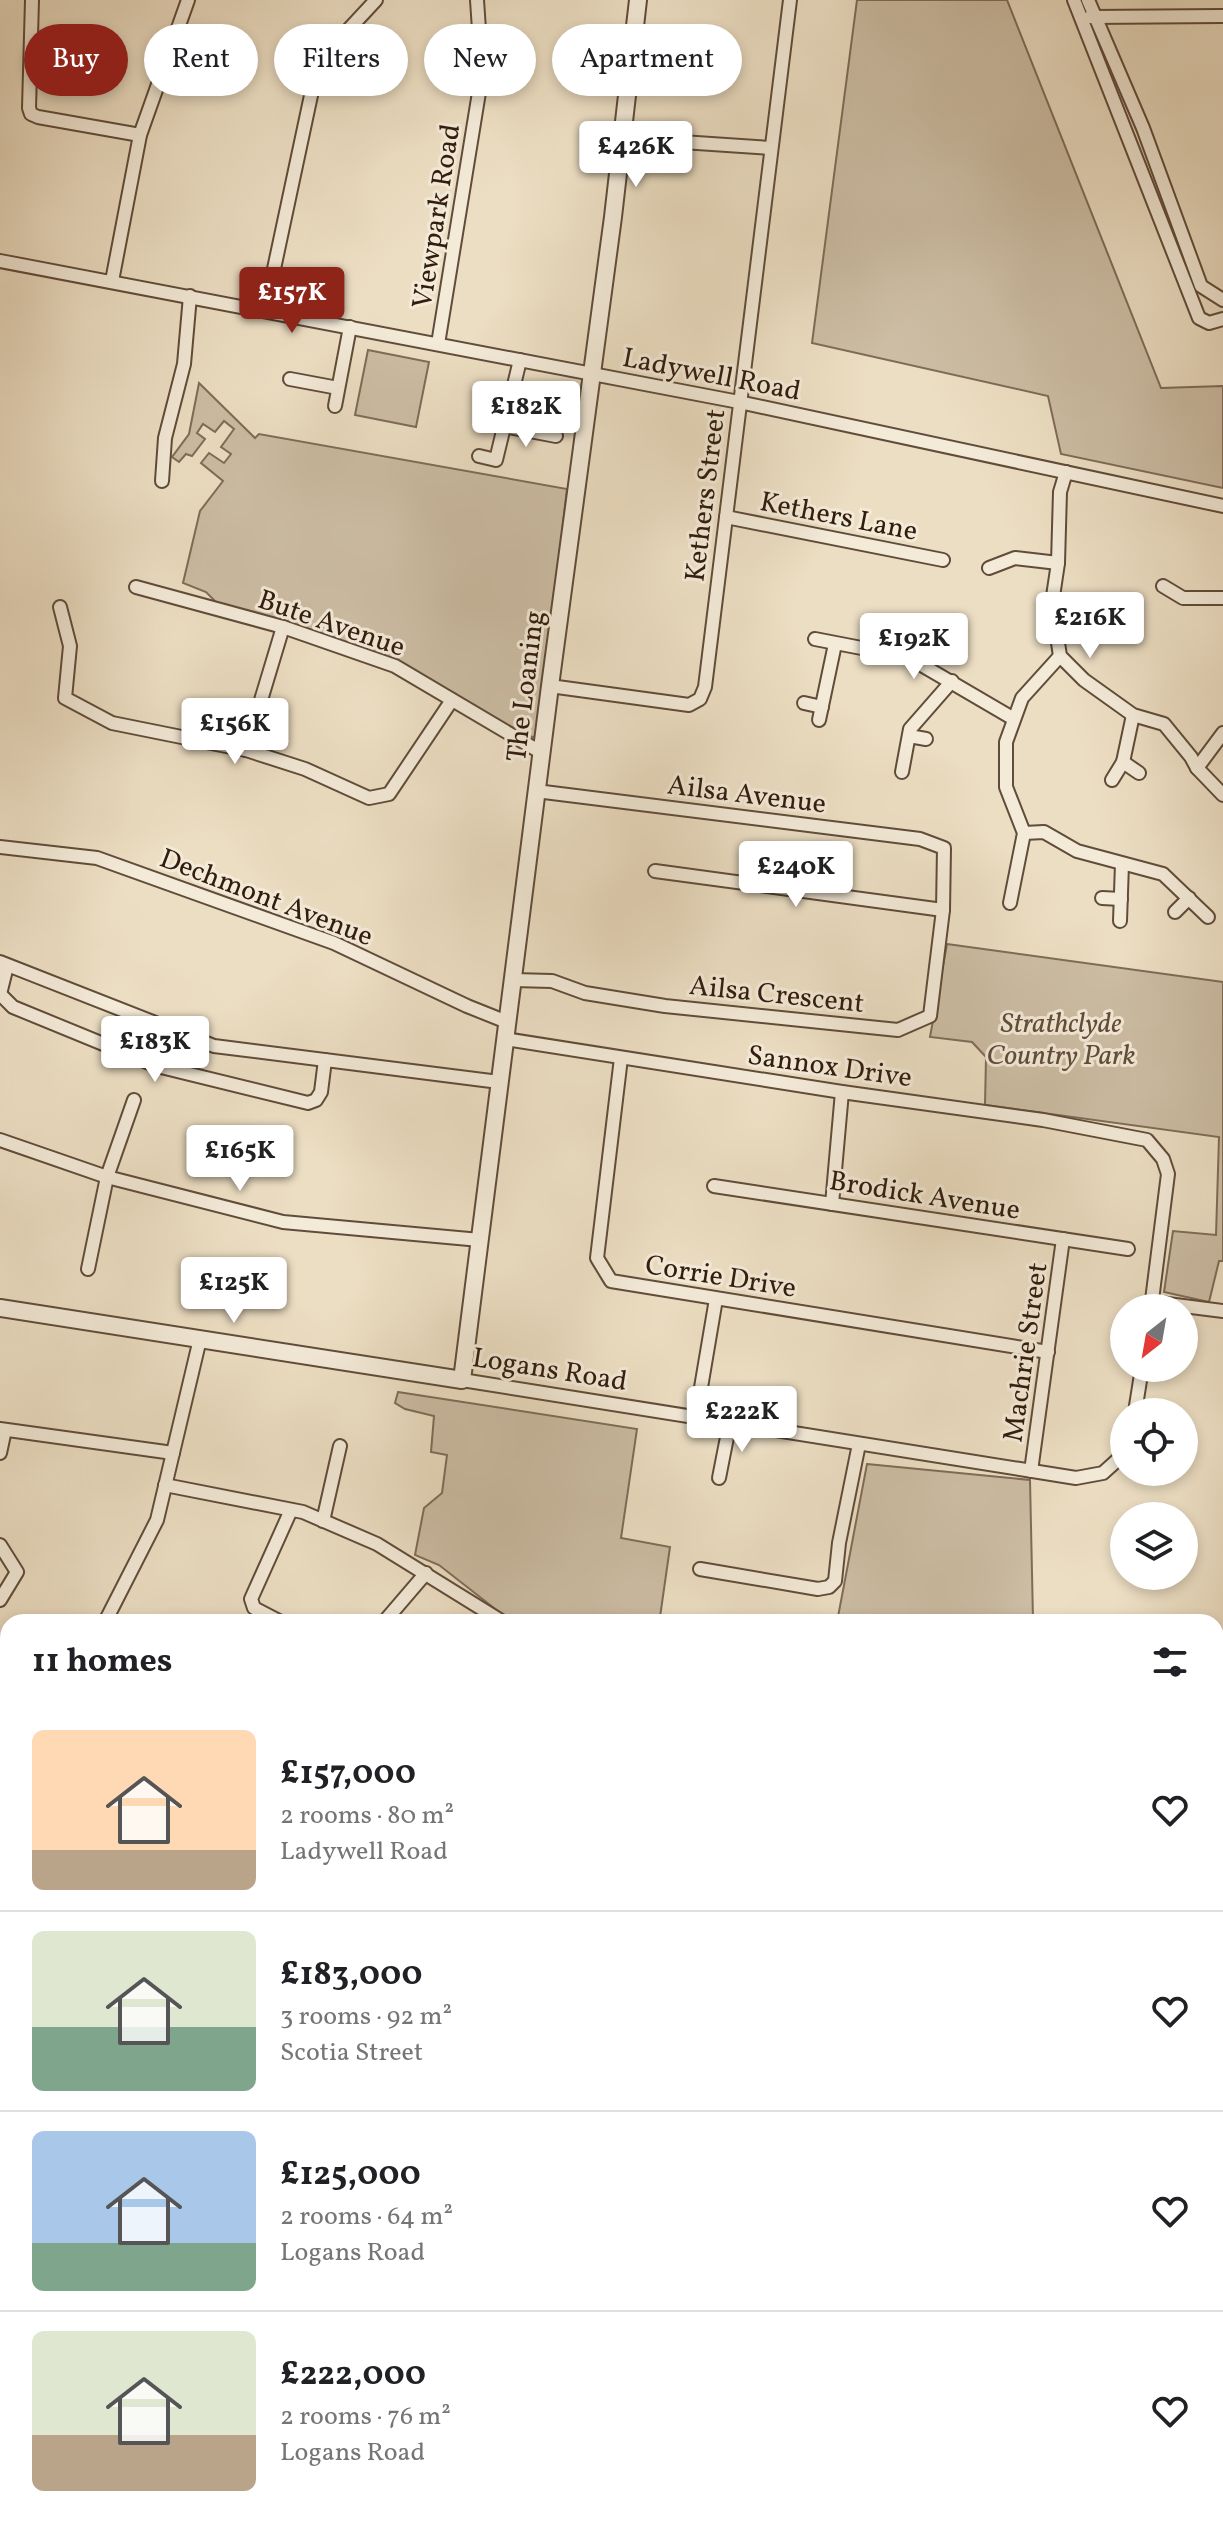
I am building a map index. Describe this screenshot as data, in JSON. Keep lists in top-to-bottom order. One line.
{"streets":{"street":["Viewpark Road","Ladywell Road","Kethers Street","Kethers Lane","Bute Avenue","The Loaning","Ailsa Avenue","Dechmont Avenue","Ailsa Crescent","Sannox Drive","Brodick Avenue","Corrie Drive","Machrie Street","Logans Road"]},"crossings":[["Viewpark Road","Ladywell Road"],["Ladywell Road","Kethers Street"],["Ladywell Road","The Loaning"],["Kethers Street","Kethers Lane"],["Kethers Street","The Loaning"],["Bute Avenue","The Loaning"],["The Loaning","Ailsa Avenue"],["The Loaning","Dechmont Avenue"],["The Loaning","Ailsa Crescent"],["The Loaning","Sannox Drive"],["The Loaning","Logans Road"],["Ailsa Avenue","Ailsa Crescent"],["Dechmont Avenue","Sannox Drive"],["Sannox Drive","Corrie Drive"],["Brodick Avenue","Machrie Street"],["Corrie Drive","Machrie Street"],["Machrie Street","Logans Road"]],"parks":["Strathclyde Country Park"],"north":"bottom left","page":{"chip":["Buy","Rent","Filters","New","Apartment"],"price":["£426K","£157K","£182K","£216K","£192K","£156K","£240K","£183K","£165K","£125K","£222K"],"heading":"11 homes","list":[{"name":"£157,000","note":"2 rooms · 80 m² · Ladywell Road"},{"name":"£183,000","note":"3 rooms · 92 m² · Scotia Street"},{"name":"£125,000","note":"2 rooms · 64 m² · Logans Road"},{"name":"£222,000","note":"2 rooms · 76 m² · Logans Road"}]}}
